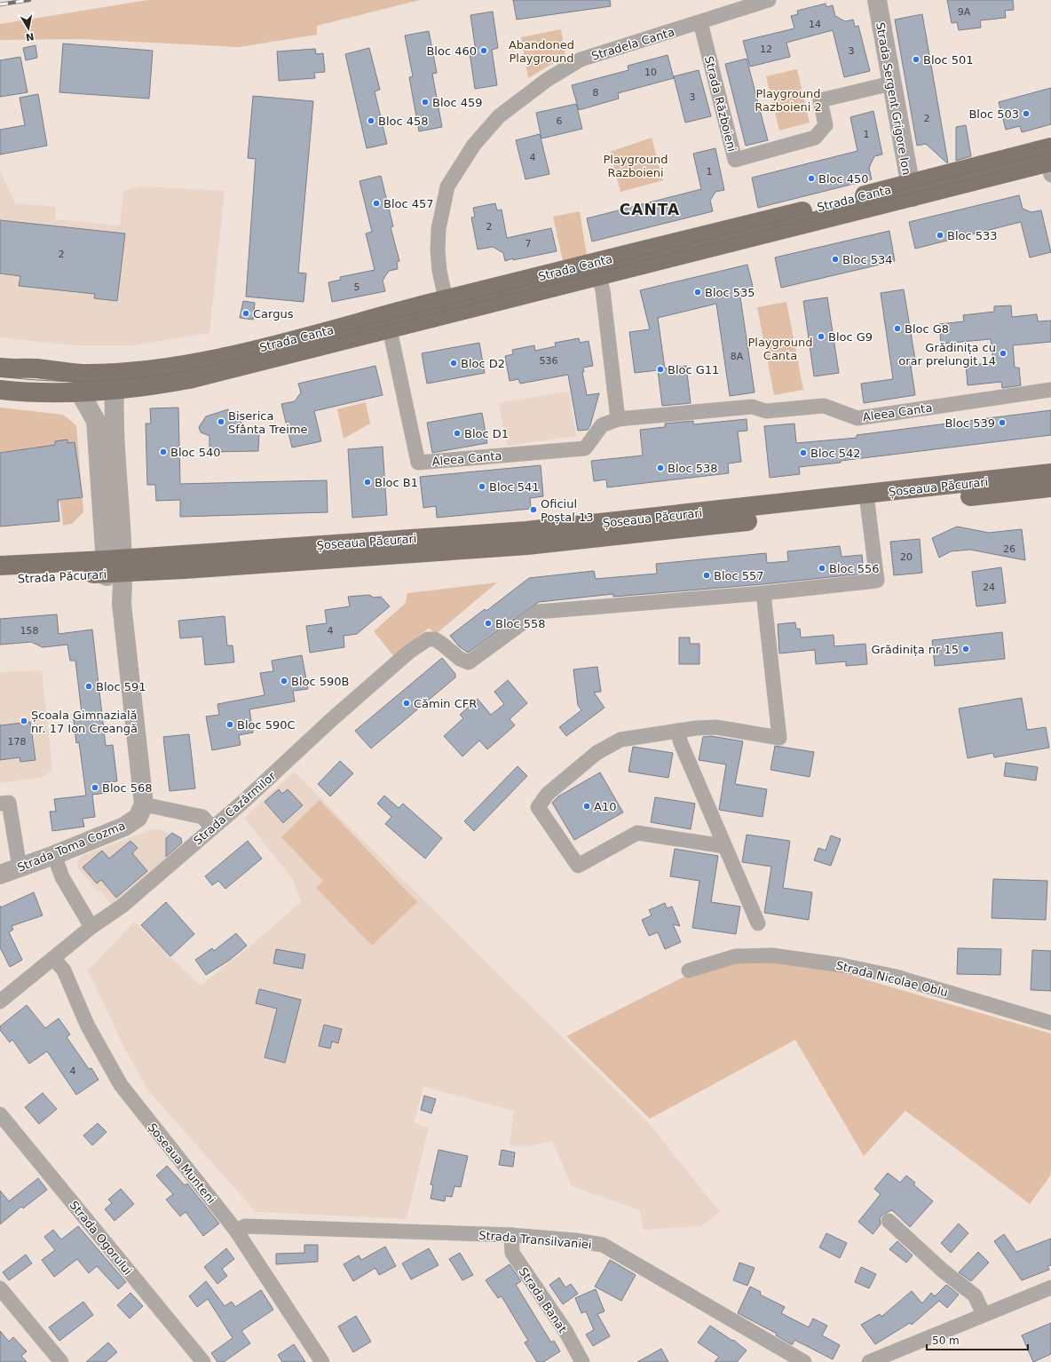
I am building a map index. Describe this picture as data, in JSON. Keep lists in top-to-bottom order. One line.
{"streets":{"main road":["Strada Canta","Șoseaua Păcurari","Strada Păcurari"],"street":["Stradela Canta","Strada Sergent Grigore Ion","Strada Războieni","Aleea Canta","Strada Cazărmilor","Strada Toma Cozma","Strada Nicolae Oblu","Șoseaua Munteni","Strada Ogorului","Strada Transilvaniei","Strada Banat"]},"crossings":[["Stradela Canta","Strada Războieni"],["Stradela Canta","Strada Canta"],["Strada Sergent Grigore Ion","Strada Războieni"],["Strada Sergent Grigore Ion","Strada Canta"],["Strada Canta","Aleea Canta"],["Șoseaua Păcurari","Strada Păcurari"],["Strada Cazărmilor","Șoseaua Munteni"],["Șoseaua Munteni","Strada Transilvaniei"],["Strada Transilvaniei","Strada Banat"]],"districts":["CANTA"],"parks":["Abandoned Playground","Playground Razboieni 2","Playground Razboieni","Playground Canta"],"places":["Bloc 460","Bloc 501","Bloc 459","Bloc 503","Bloc 458","Bloc 450","Bloc 457","Bloc 533","Bloc 534","Bloc 535","Cargus","Bloc G8","Bloc G9","Grădinița cu orar prelungit 14","Bloc D2","Bloc G11","Biserica Sfânta Treime","Bloc 539","Bloc D1","Bloc 540","Bloc 542","Bloc 538","Bloc B1","Bloc 541","Oficiul Poștal 13","Bloc 556","Bloc 557","Bloc 558","Grădinița nr 15","Bloc 590B","Bloc 591","Cămin CFR","Școala Gimnazială nr. 17 Ion Creangă","Bloc 590C","Bloc 568","A10"],"house_numbers":["9A","14","12","3","10","8","3","2","6","1","4","1","2","7","2","5","8A","536","26","20","24","158","4","178","4"],"scale_bar":"50 m","north":"bottom"}
